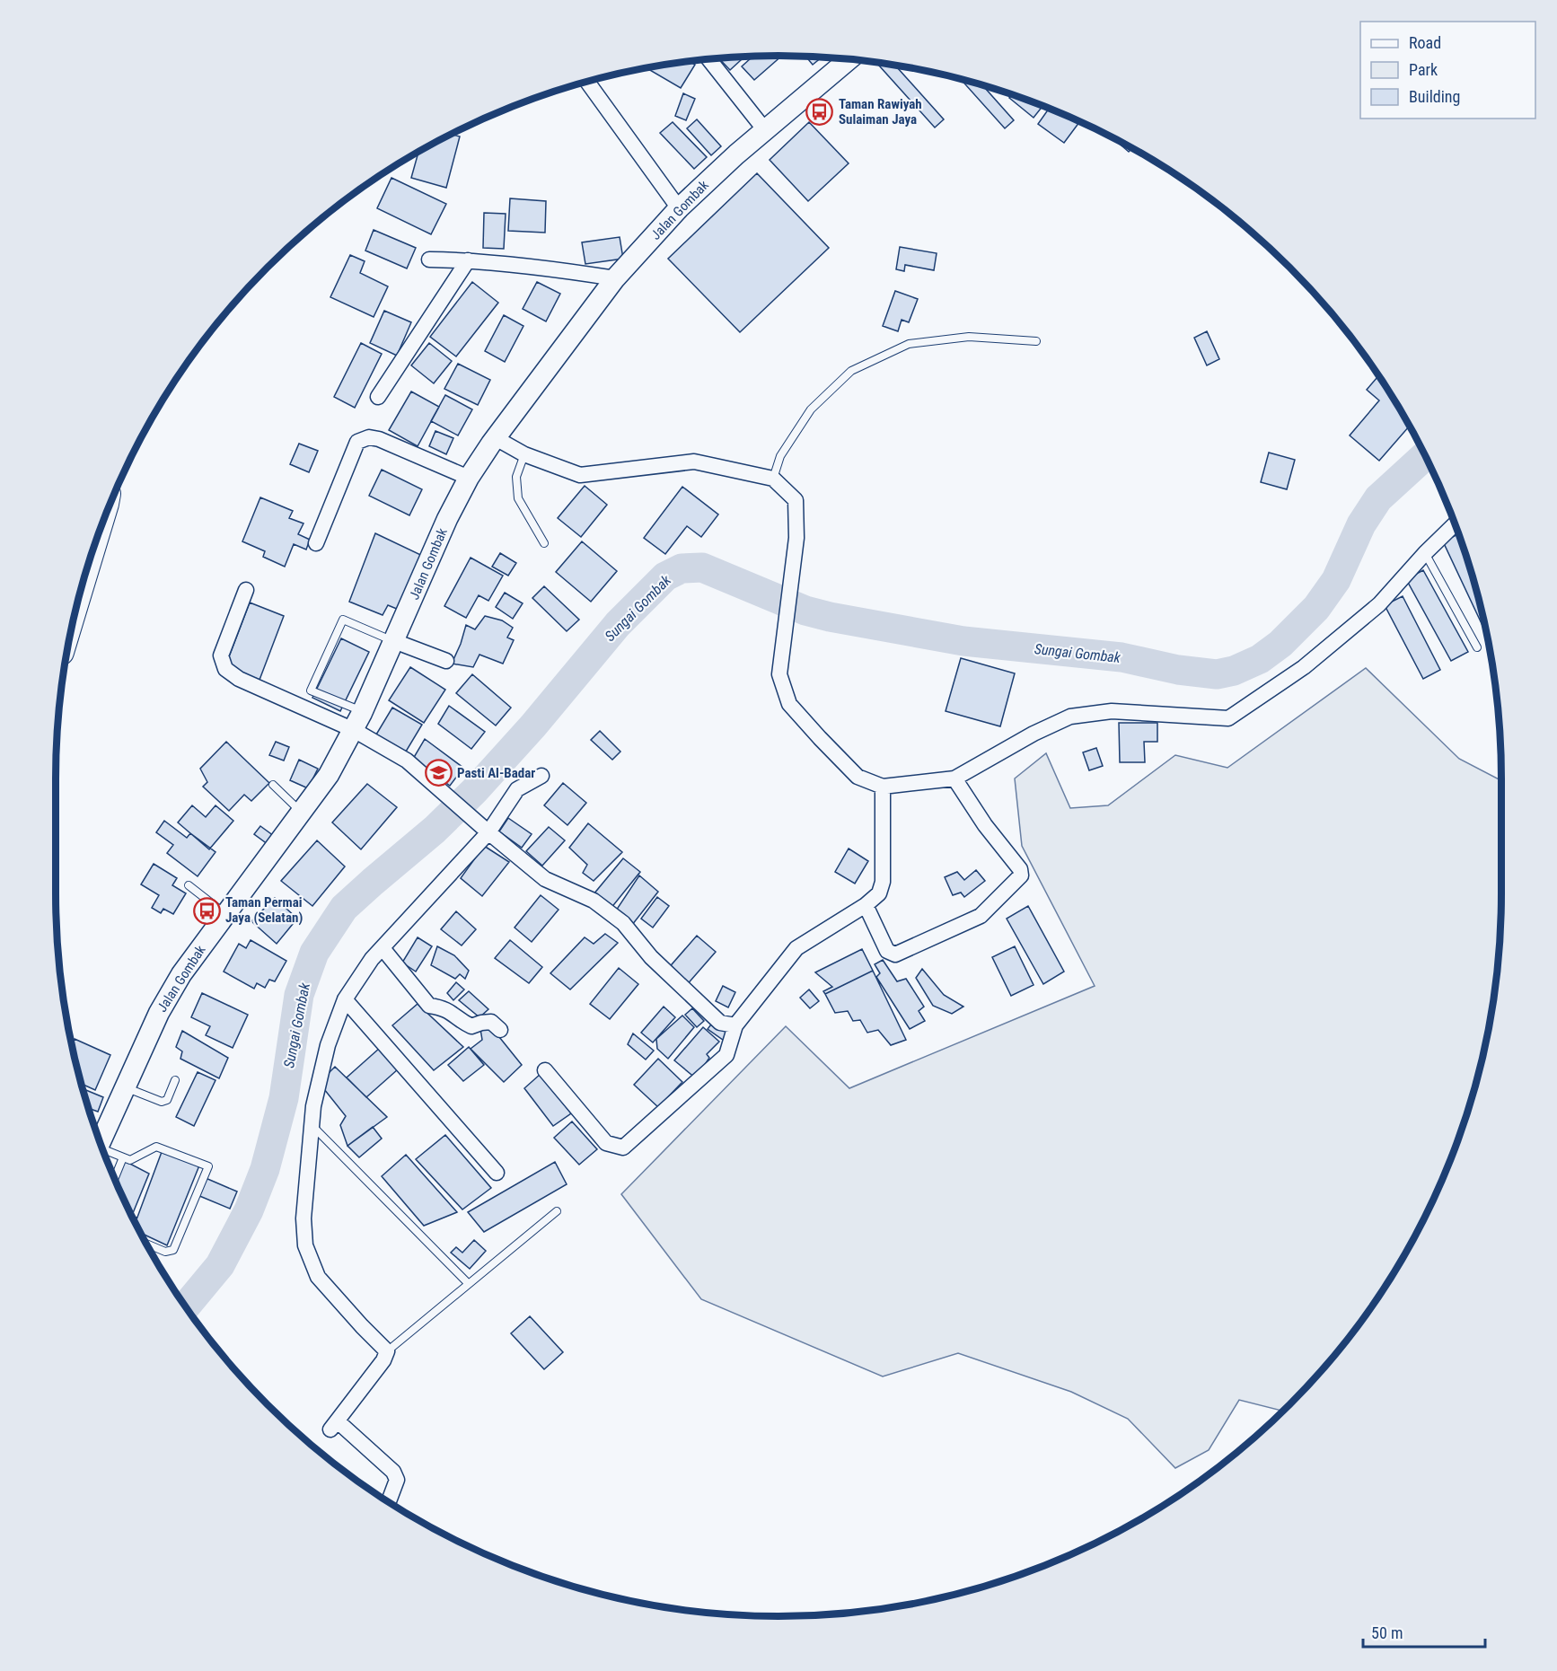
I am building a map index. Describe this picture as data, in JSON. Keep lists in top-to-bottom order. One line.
{"streets":{"main road":["Jalan Gombak"]},"water":["Sungai Gombak"],"places":{"bus stop":["Taman Rawiyah Sulaiman Jaya","Taman Permai Jaya (Selatan)"],"school or university":["Pasti Al-Badar"]},"legend":["Road","Park","Building"],"scale_bar":"50 m"}
